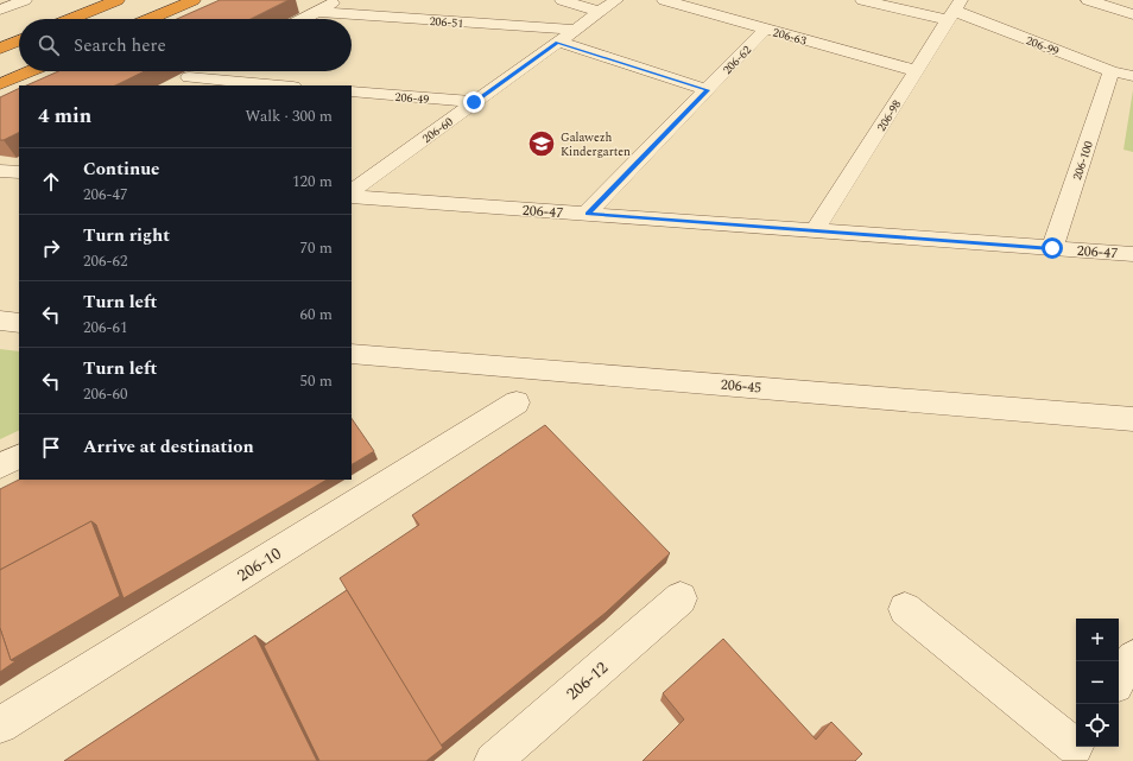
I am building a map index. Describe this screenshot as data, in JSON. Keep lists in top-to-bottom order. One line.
{"streets":{"street":["206-51","206-63","206-99","206-62","206-49","206-98","206-60","206-100","206-47","206-45","206-10","206-12"]},"crossings":[["206-51","206-60"],["206-63","206-62"],["206-63","206-98"],["206-99","206-98"],["206-99","206-100"],["206-62","206-47"],["206-49","206-60"],["206-98","206-47"],["206-100","206-47"]],"places":{"school or university":["Galawezh Kindergarten"]},"page":{"search":"Search here","heading":["4 min","Walk · 300 m"],"list":[["Continue","206-47","120 m"],["Turn right","206-62","70 m"],["Turn left","206-61","60 m"],["Turn left","206-60","50 m"],"Arrive at destination"],"map_buttons":["+","−"]}}
